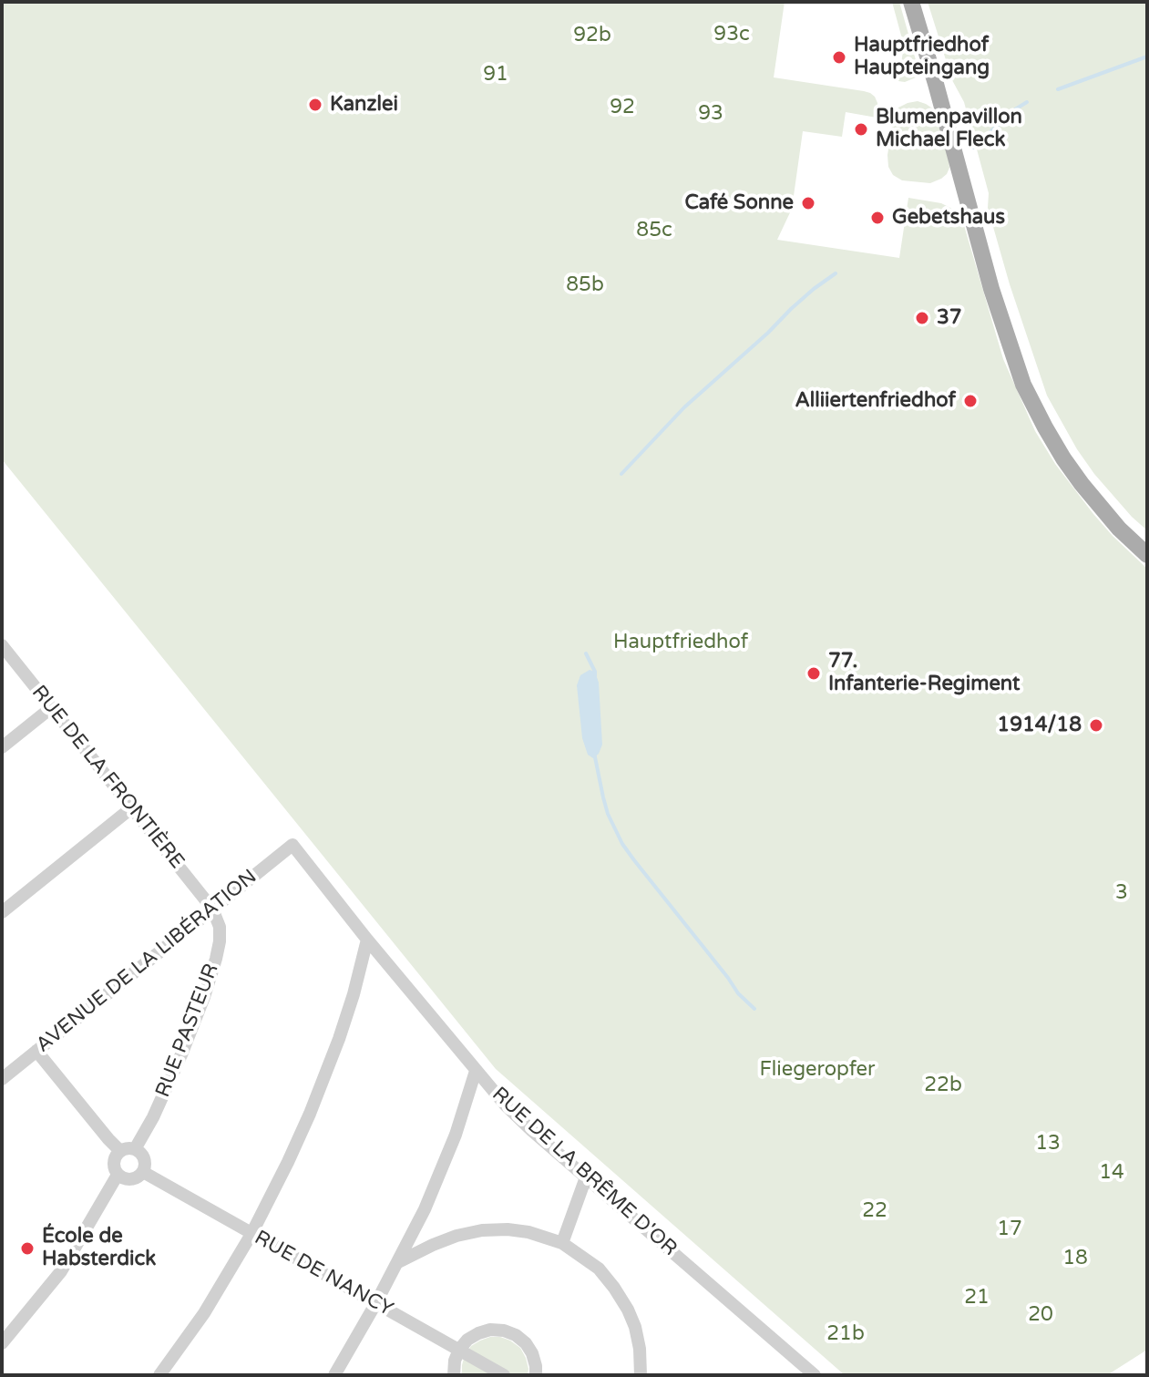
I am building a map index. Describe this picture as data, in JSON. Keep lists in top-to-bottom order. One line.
{"streets":{"street":["RUE DE LA FRONTIÈRE","AVENUE DE LA LIBÉRATION","RUE PASTEUR","RUE DE LA BRÊME D'OR","RUE DE NANCY"]},"crossings":[["RUE DE LA FRONTIÈRE","AVENUE DE LA LIBÉRATION"],["RUE DE LA FRONTIÈRE","RUE PASTEUR"],["AVENUE DE LA LIBÉRATION","RUE PASTEUR"],["AVENUE DE LA LIBÉRATION","RUE DE LA BRÊME D'OR"],["RUE PASTEUR","RUE DE NANCY"]],"parks":["93c","92b","91","92","93","85c","85b","Hauptfriedhof","3","Fliegeropfer","22b","13","14","22","17","18","21","20","21b"],"places":["Hauptfriedhof Haupteingang","Kanzlei","Blumenpavillon Michael Fleck","Café Sonne","Gebetshaus","37","Alliiertenfriedhof","77. Infanterie-Regiment","1914/18","École de Habsterdick"]}
